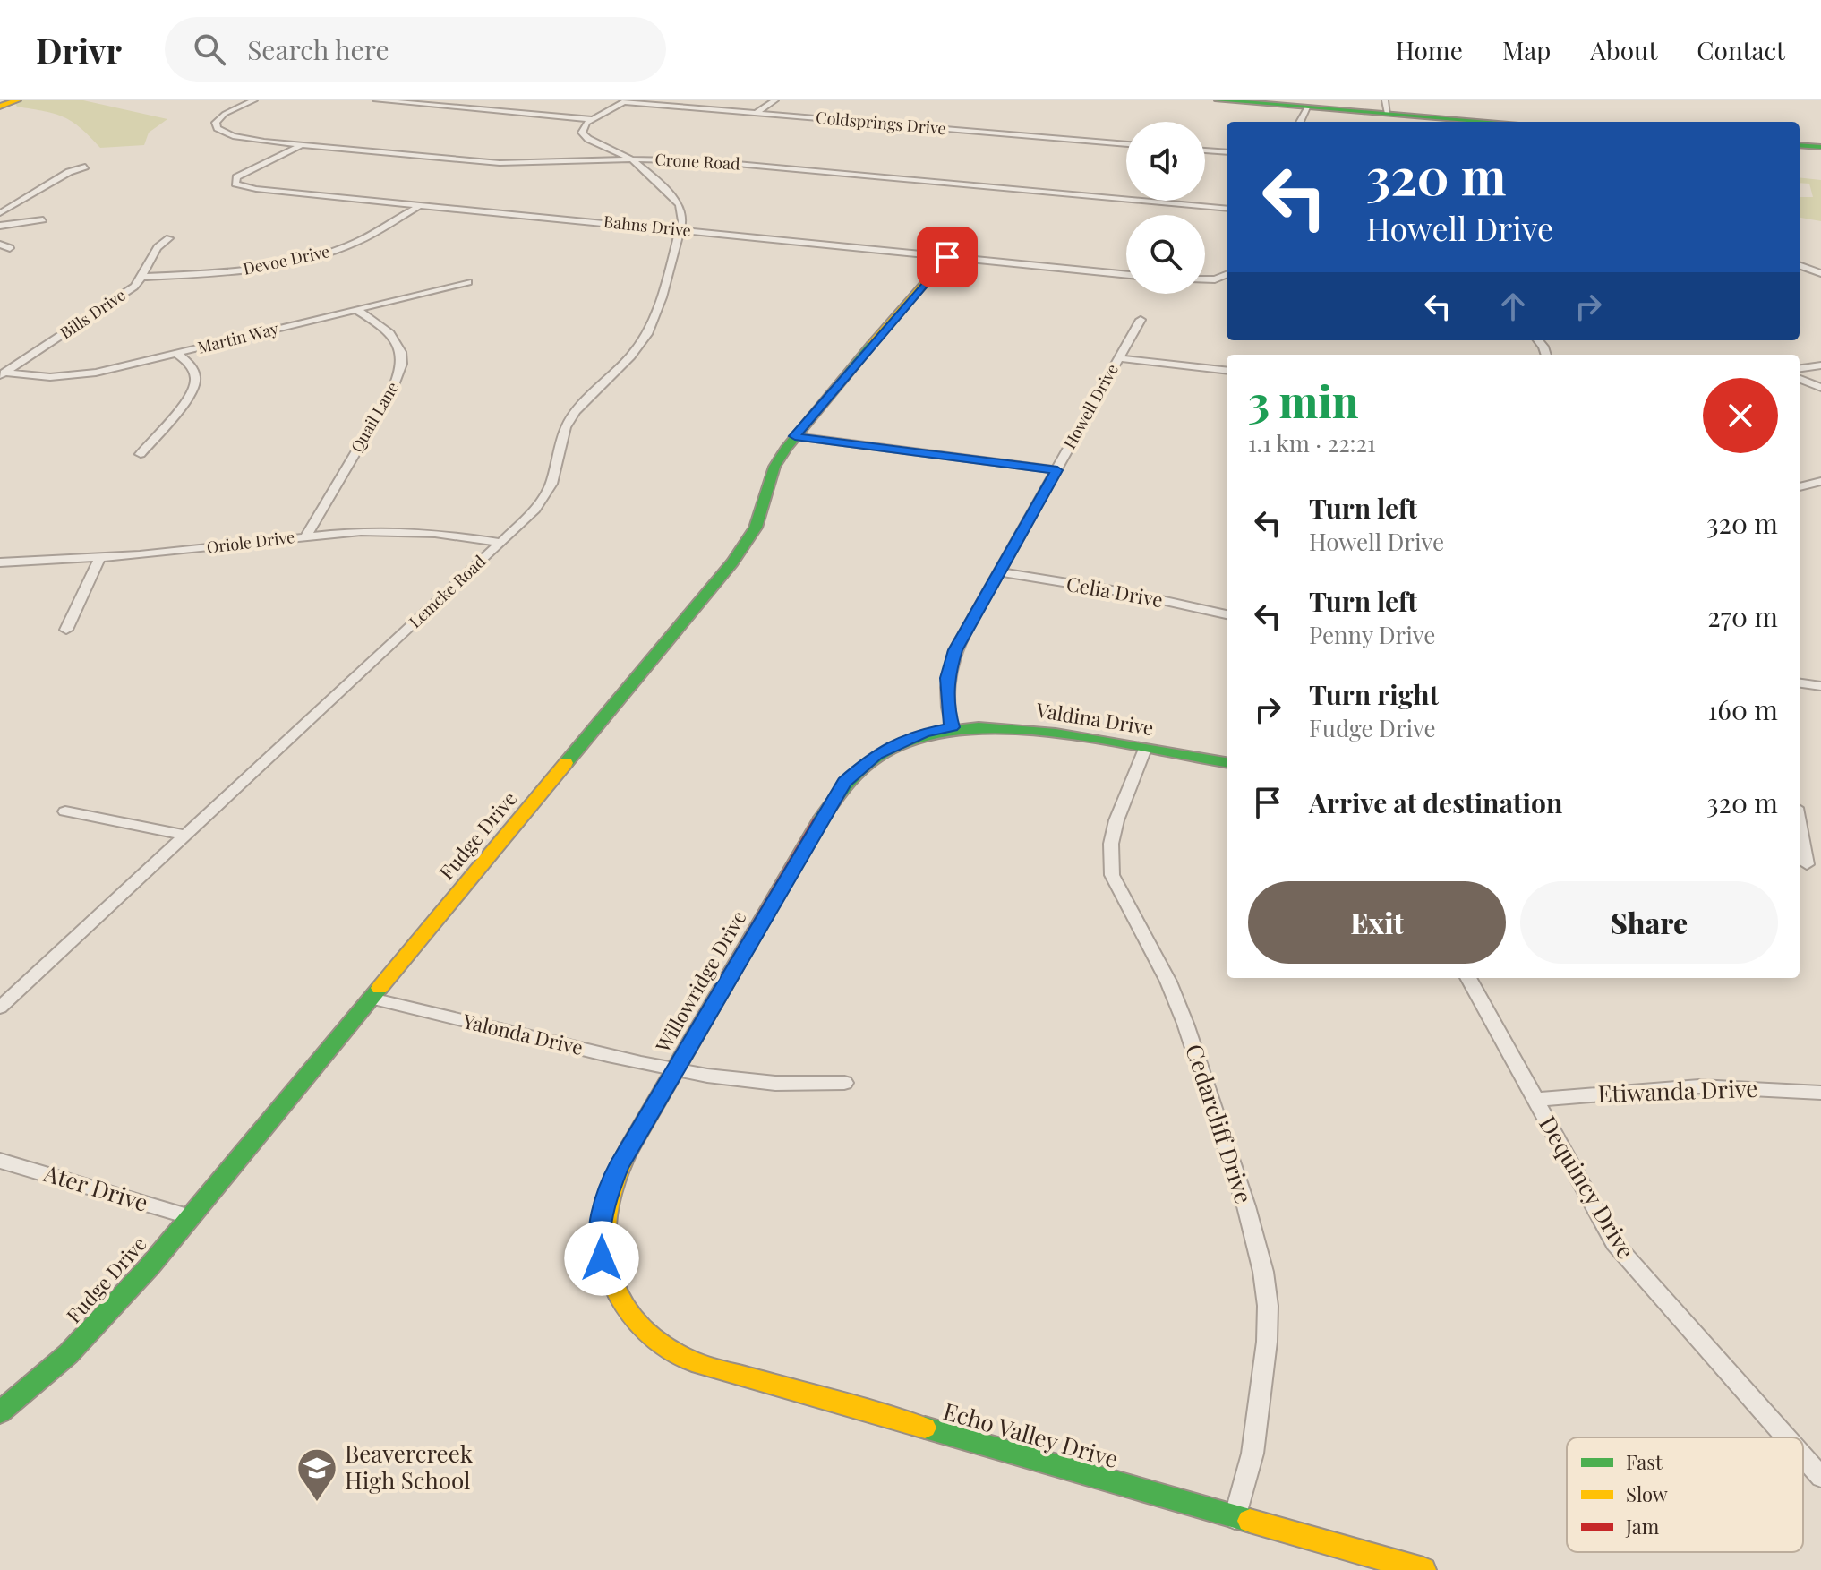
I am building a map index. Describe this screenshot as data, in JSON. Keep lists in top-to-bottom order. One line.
{"streets":{"street":["Coldsprings Drive","Crone Road","Bahns Drive","Devoe Drive","Bills Drive","Martin Way","Howell Drive","Quail Lane","Oriole Drive","Lemcke Road","Celia Drive","Valdina Drive","Fudge Drive","Willowridge Drive","Yalonda Drive","Etiwanda Drive","Cedarcliff Drive","Dequincy Drive","Ater Drive","Echo Valley Drive"]},"crossings":[["Crone Road","Bahns Drive"],["Crone Road","Lemcke Road"],["Bahns Drive","Devoe Drive"],["Bahns Drive","Lemcke Road"],["Bahns Drive","Fudge Drive"],["Devoe Drive","Bills Drive"],["Bills Drive","Martin Way"],["Martin Way","Quail Lane"],["Howell Drive","Celia Drive"],["Howell Drive","Valdina Drive"],["Howell Drive","Willowridge Drive"],["Quail Lane","Oriole Drive"],["Oriole Drive","Lemcke Road"],["Valdina Drive","Willowridge Drive"],["Valdina Drive","Cedarcliff Drive"],["Fudge Drive","Yalonda Drive"],["Fudge Drive","Ater Drive"],["Willowridge Drive","Yalonda Drive"],["Willowridge Drive","Echo Valley Drive"],["Etiwanda Drive","Dequincy Drive"],["Cedarcliff Drive","Echo Valley Drive"]],"places":{"school or university":["Beavercreek High School"]},"legend":["Fast","Slow","Jam"],"page":{"header":"Drivr","search":"Search here","nav":["Home","Map","About","Contact"],"turn":["320 m","Howell Drive"],"heading":["3 min","1.1 km · 22:21"],"list":[{"name":"Turn left","note":"Howell Drive","value":"320 m"},{"name":"Turn left","note":"Penny Drive","value":"270 m"},{"name":"Turn right","note":"Fudge Drive","value":"160 m"},{"name":"Arrive at destination","value":"320 m"}],"buttons":["Exit","Share"]}}
